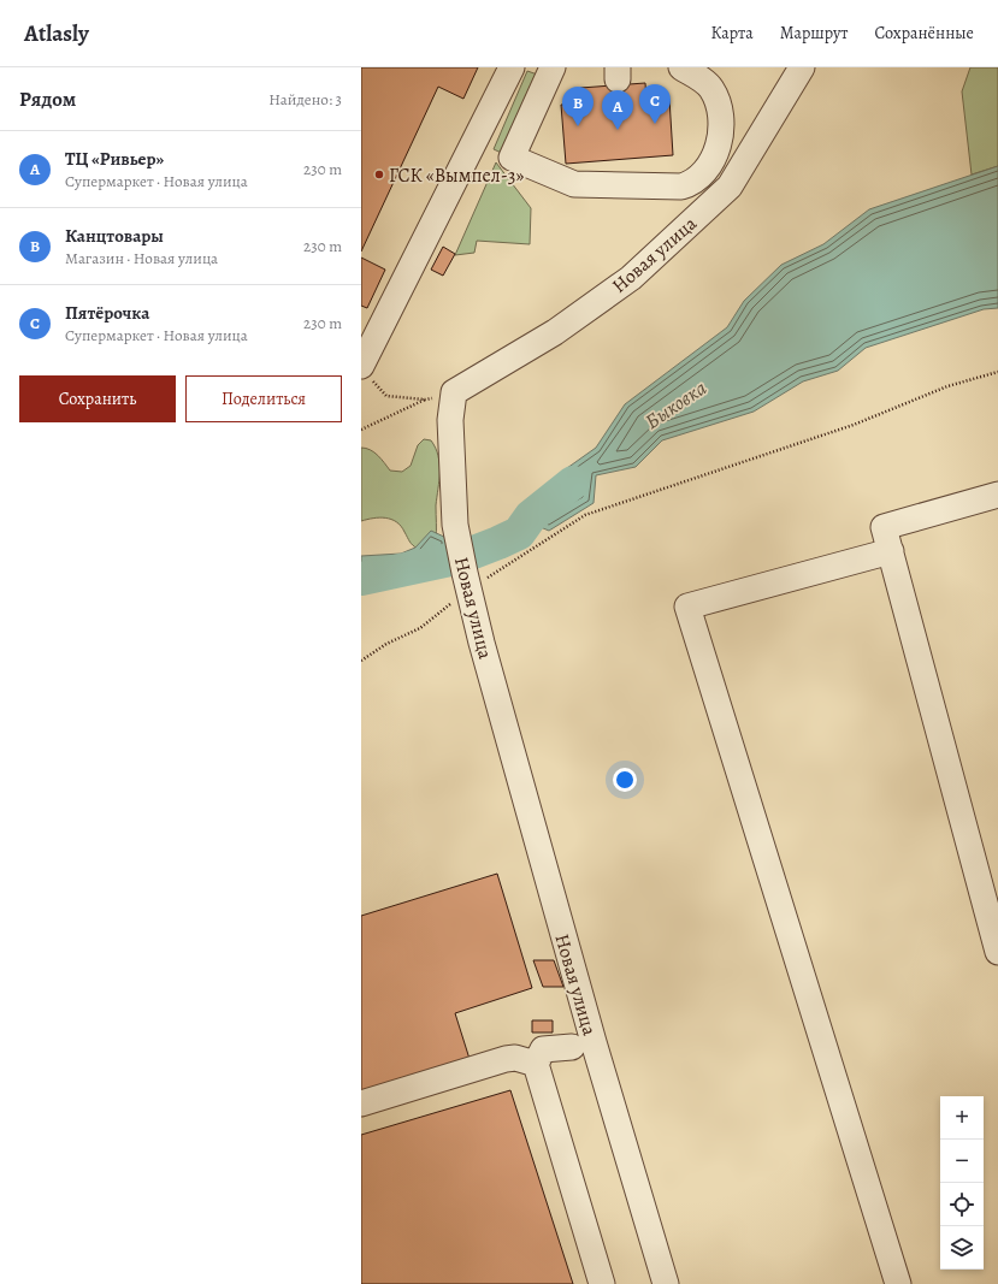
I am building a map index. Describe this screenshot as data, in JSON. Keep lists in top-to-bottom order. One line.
{"streets":{"street":["Новая улица"]},"water":["Быковка"],"places":["ГСК «Вымпел-3»"],"page":{"header":"Atlasly","nav":["Карта","Маршрут","Сохранённые"],"heading":["Рядом","Найдено: 3"],"pins":["C","B","A"],"list":[{"mark":"A","name":"ТЦ «Ривьер»","note":"Супермаркет · Новая улица","value":"230 m"},{"mark":"B","name":"Канцтовары","note":"Магазин · Новая улица","value":"230 m"},{"mark":"C","name":"Пятёрочка","note":"Супермаркет · Новая улица","value":"230 m"}],"buttons":["Сохранить","Поделиться"],"map_buttons":["+","−"]}}
